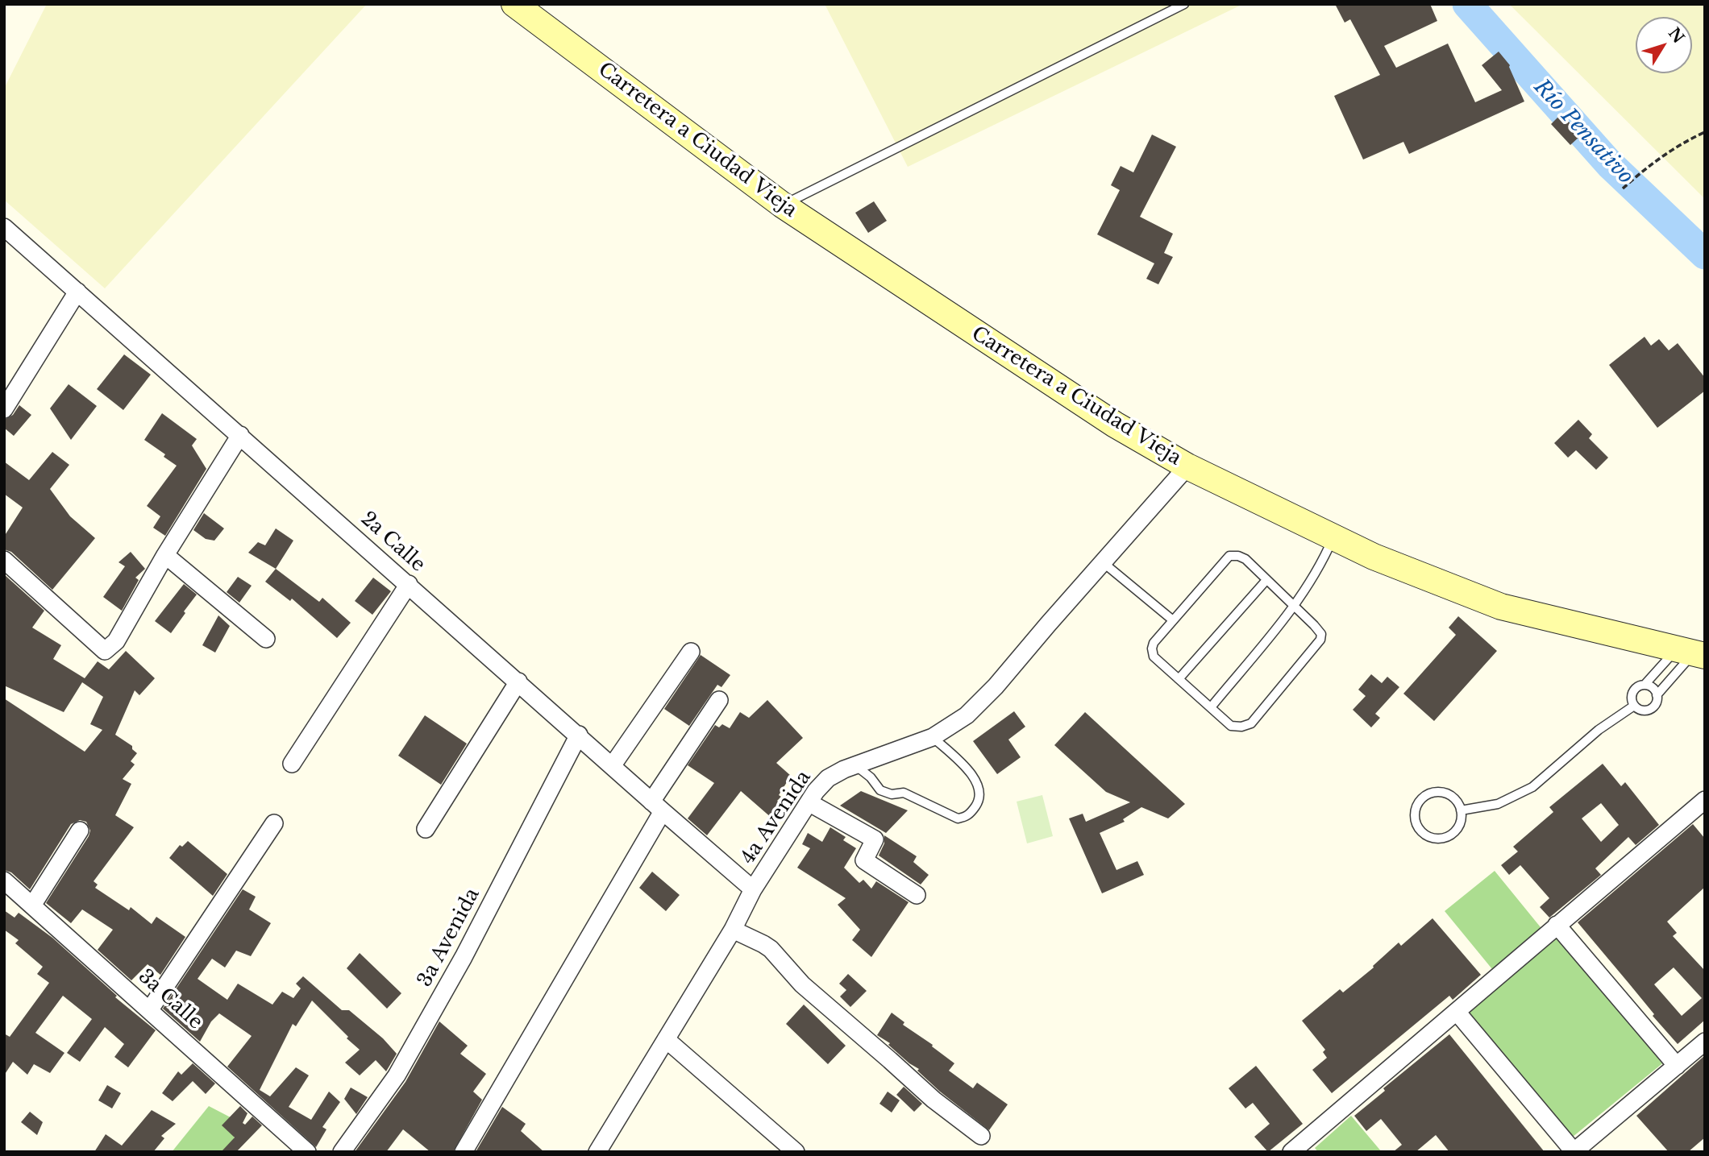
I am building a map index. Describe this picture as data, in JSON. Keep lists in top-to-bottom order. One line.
{"streets":{"main road":["Carretera a Ciudad Vieja"],"street":["2a Calle","4a Avenida","3a Avenida","3a Calle"]},"crossings":[["Carretera a Ciudad Vieja","4a Avenida"],["2a Calle","4a Avenida"],["2a Calle","3a Avenida"]],"water":["Río Pensativo"],"north":"top right"}
